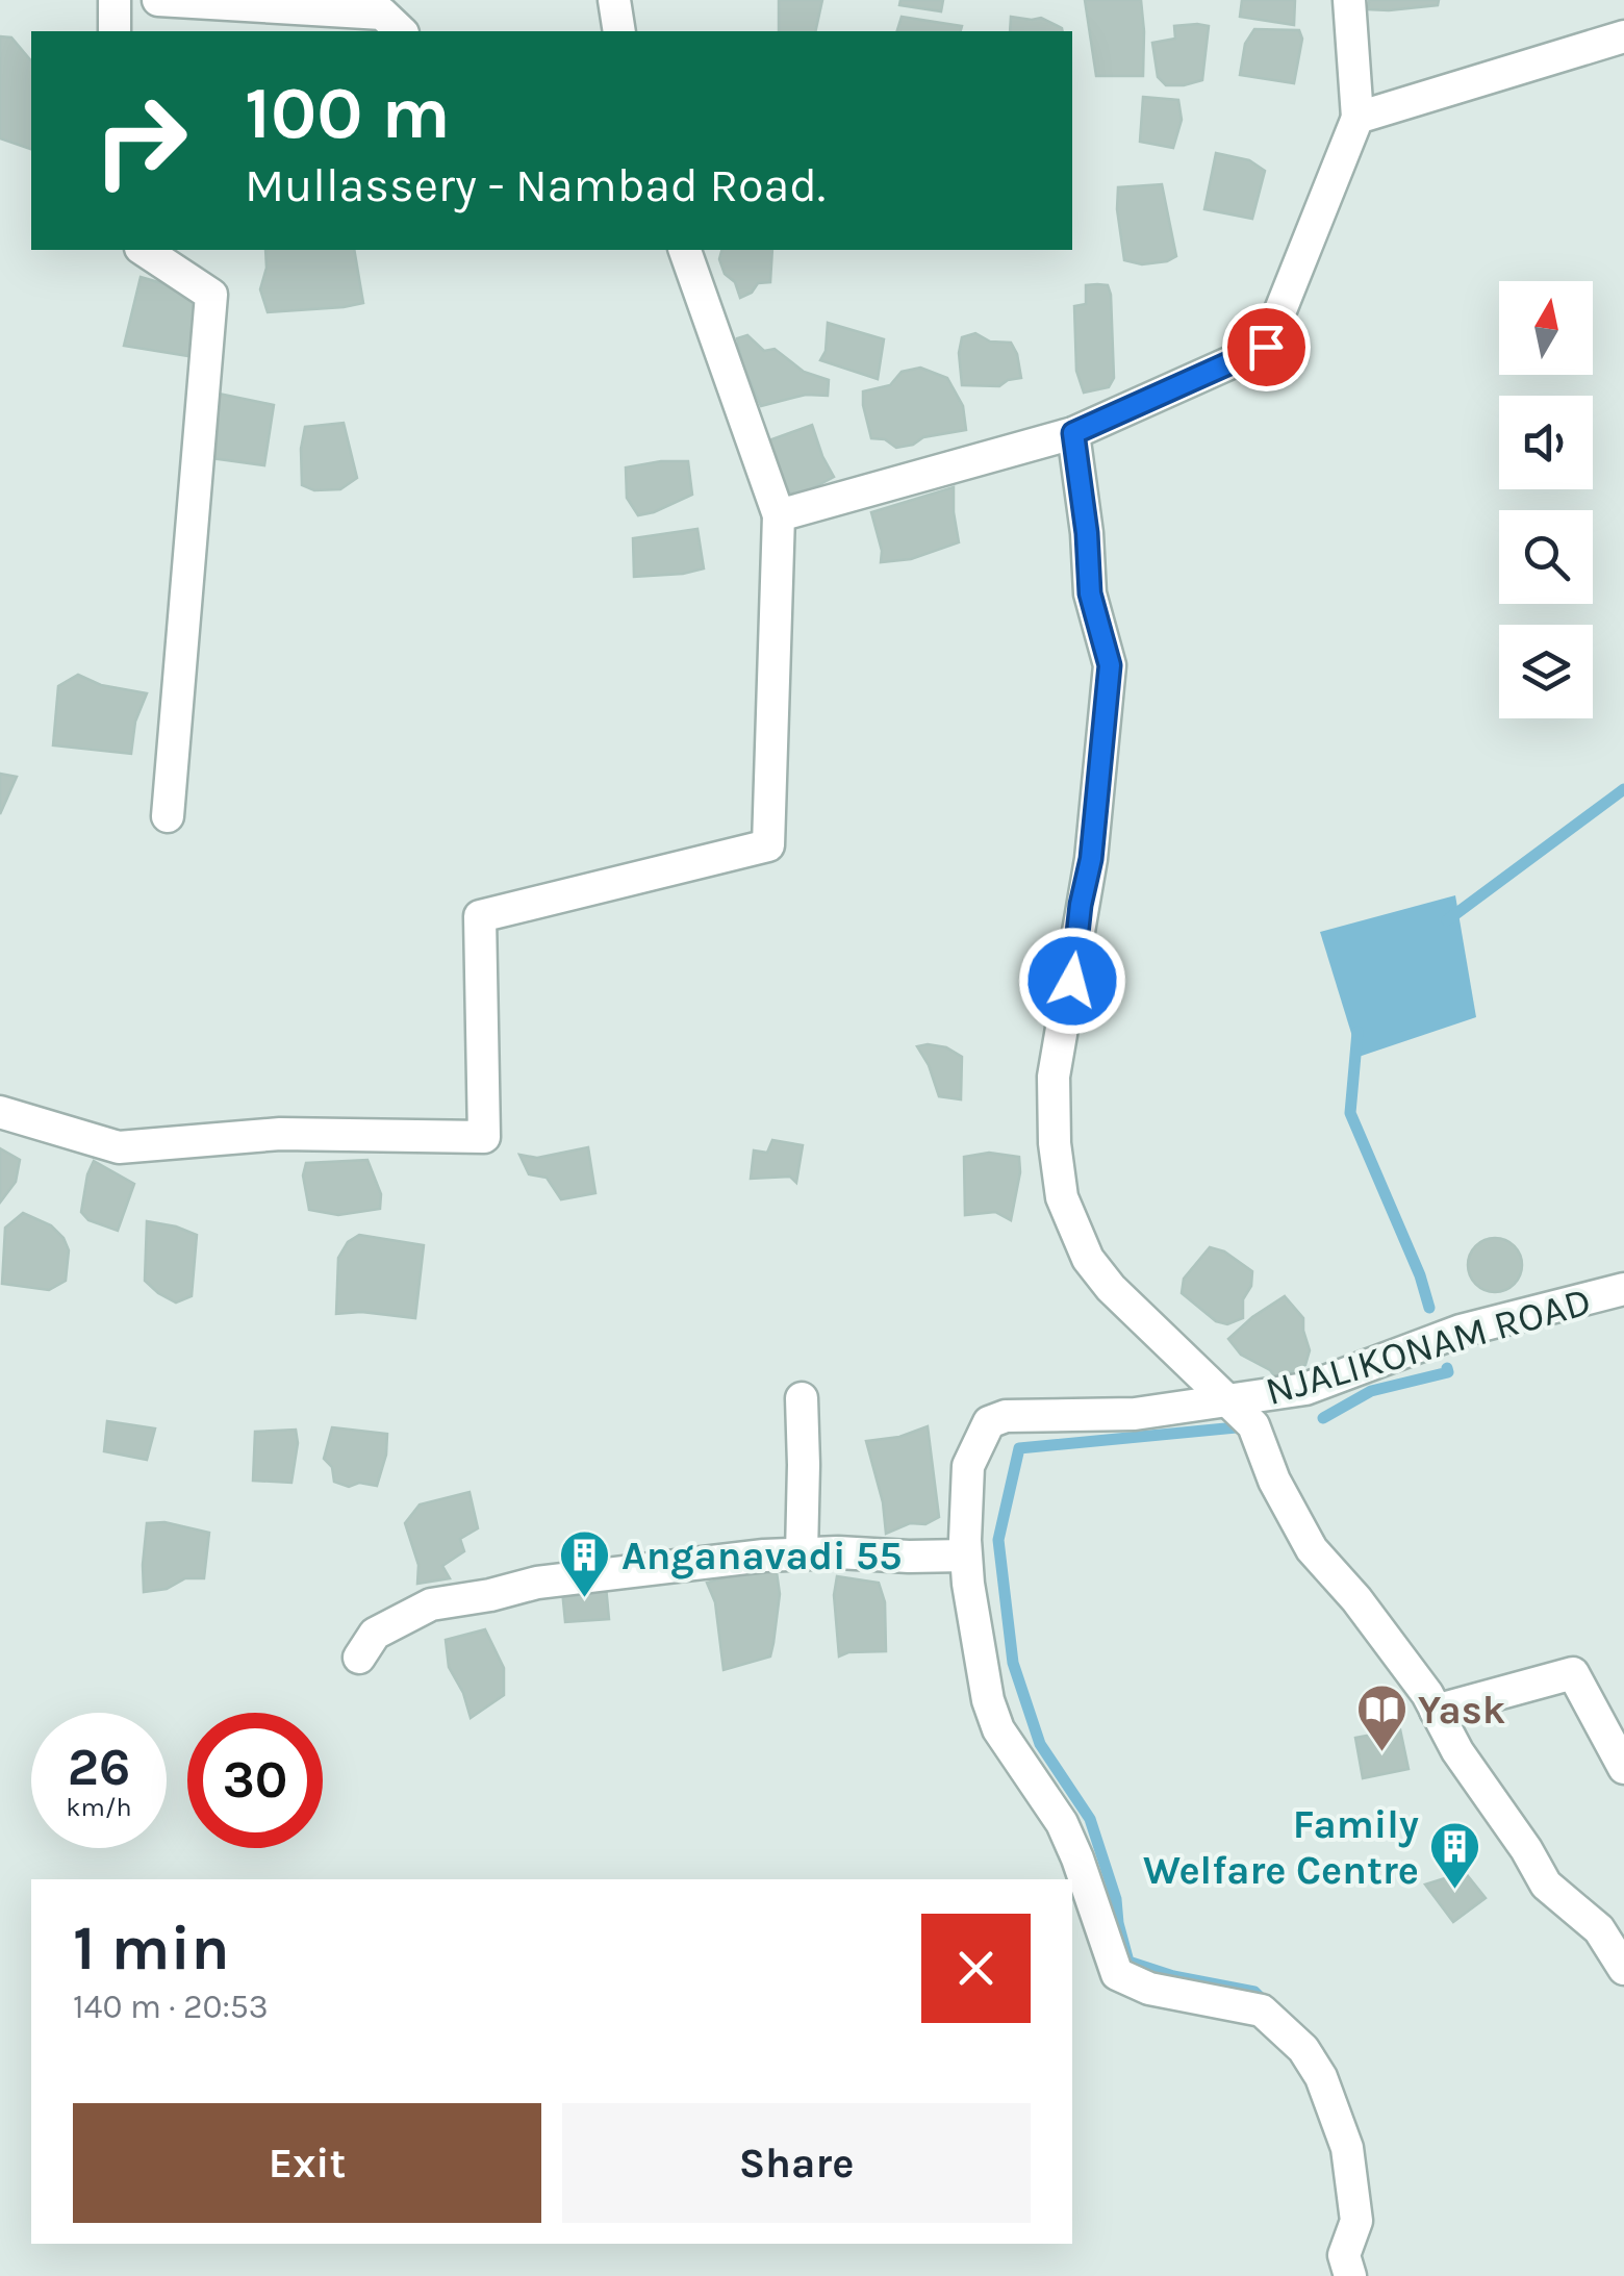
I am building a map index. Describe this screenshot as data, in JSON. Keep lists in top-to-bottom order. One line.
{"streets":{"street":["NJALIKONAM ROAD"]},"places":{"building":["Anganavadi 55","Family Welfare Centre"],"library":["Yask"]},"north":"top","page":{"turn":["100 m","Mullassery - Nambad Road."],"speed":"26 km/h","limit":"30","heading":["1 min","140 m · 20:53"],"buttons":["Exit","Share"]}}
